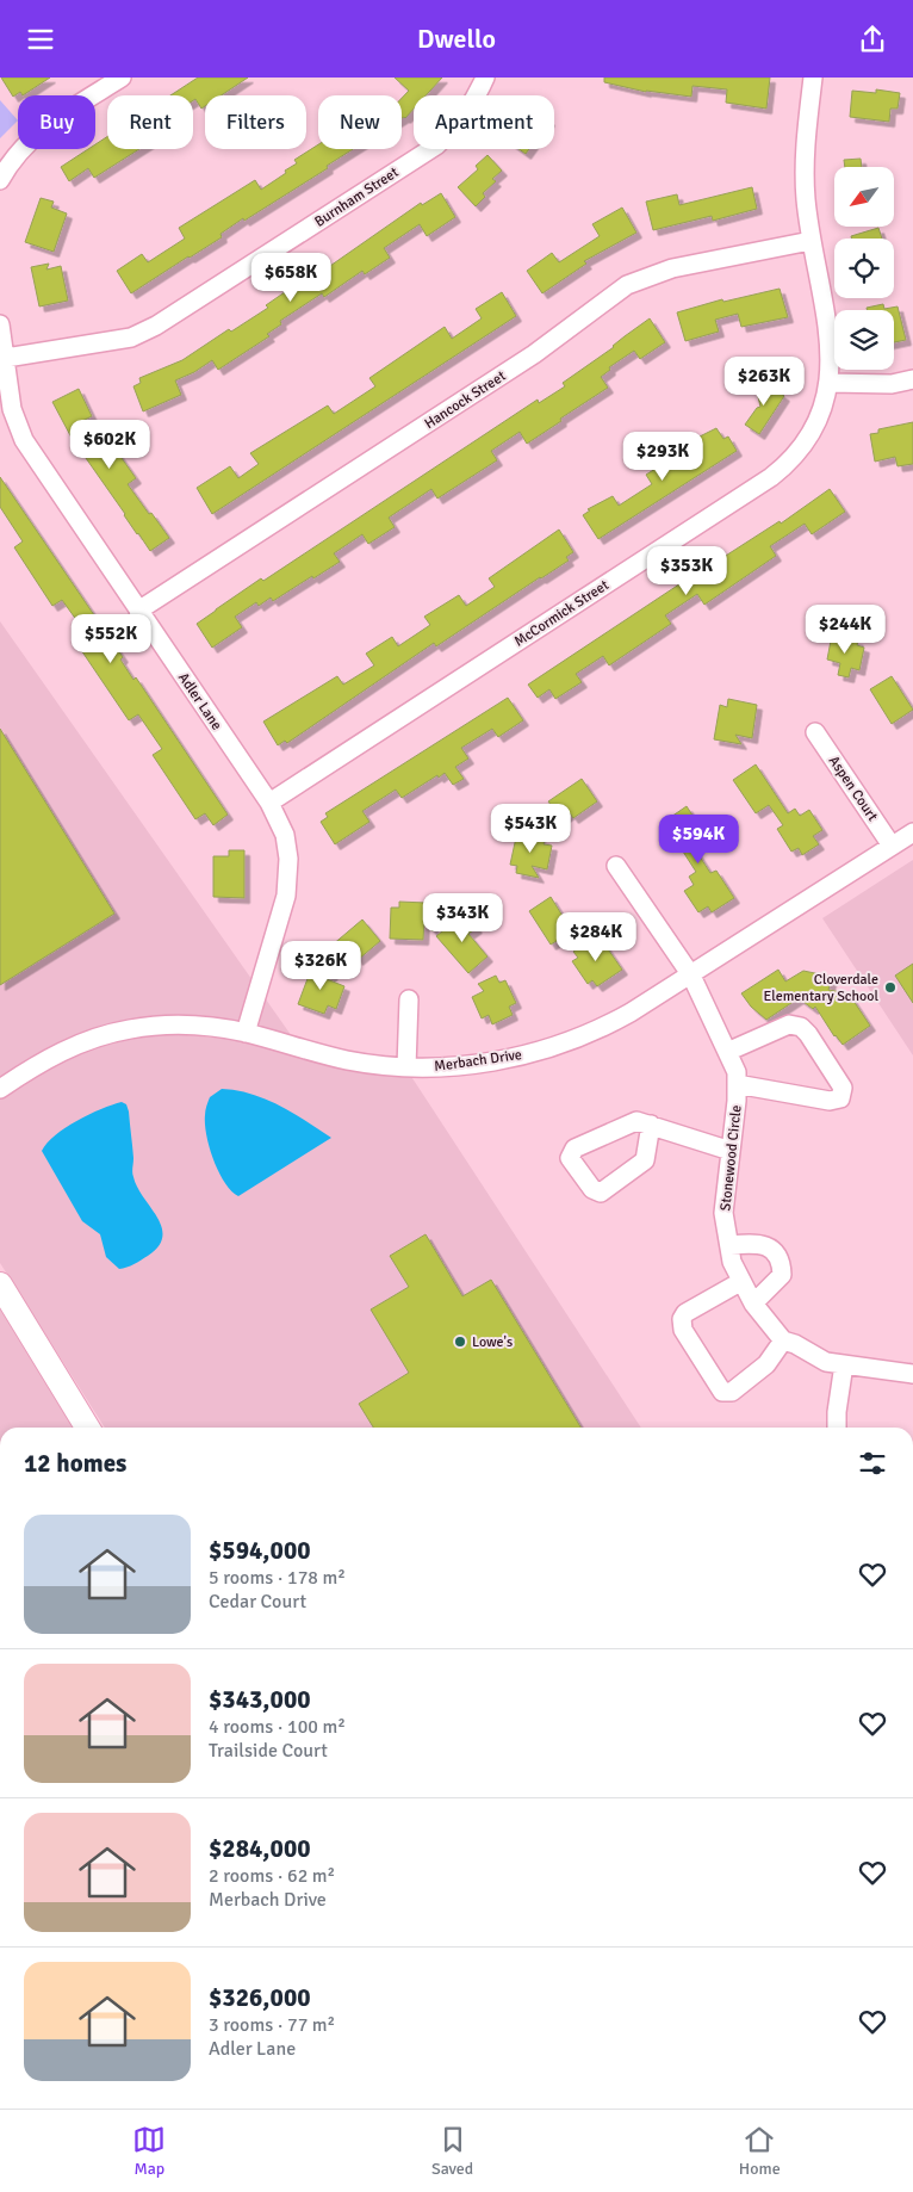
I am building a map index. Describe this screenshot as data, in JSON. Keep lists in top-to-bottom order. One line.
{"streets":{"street":["Burnham Street","Hancock Street","McCormick Street","Adler Lane","Aspen Court","Merbach Drive","Stonewood Circle"]},"crossings":[["Burnham Street","Adler Lane"],["Hancock Street","McCormick Street"],["Hancock Street","Adler Lane"],["McCormick Street","Adler Lane"],["Adler Lane","Merbach Drive"],["Aspen Court","Merbach Drive"],["Merbach Drive","Stonewood Circle"]],"places":["Cloverdale Elementary School","Lowe's"],"north":"bottom left","page":{"header":"Dwello","chip":["Buy","Rent","Filters","New","Apartment"],"price":["$658K","$263K","$602K","$293K","$353K","$244K","$552K","$543K","$594K","$343K","$284K","$326K"],"heading":"12 homes","list":[{"name":"$594,000","note":"5 rooms · 178 m² · Cedar Court"},{"name":"$343,000","note":"4 rooms · 100 m² · Trailside Court"},{"name":"$284,000","note":"2 rooms · 62 m² · Merbach Drive"},{"name":"$326,000","note":"3 rooms · 77 m² · Adler Lane"}],"tabs":["Map","Saved","Home"]}}
